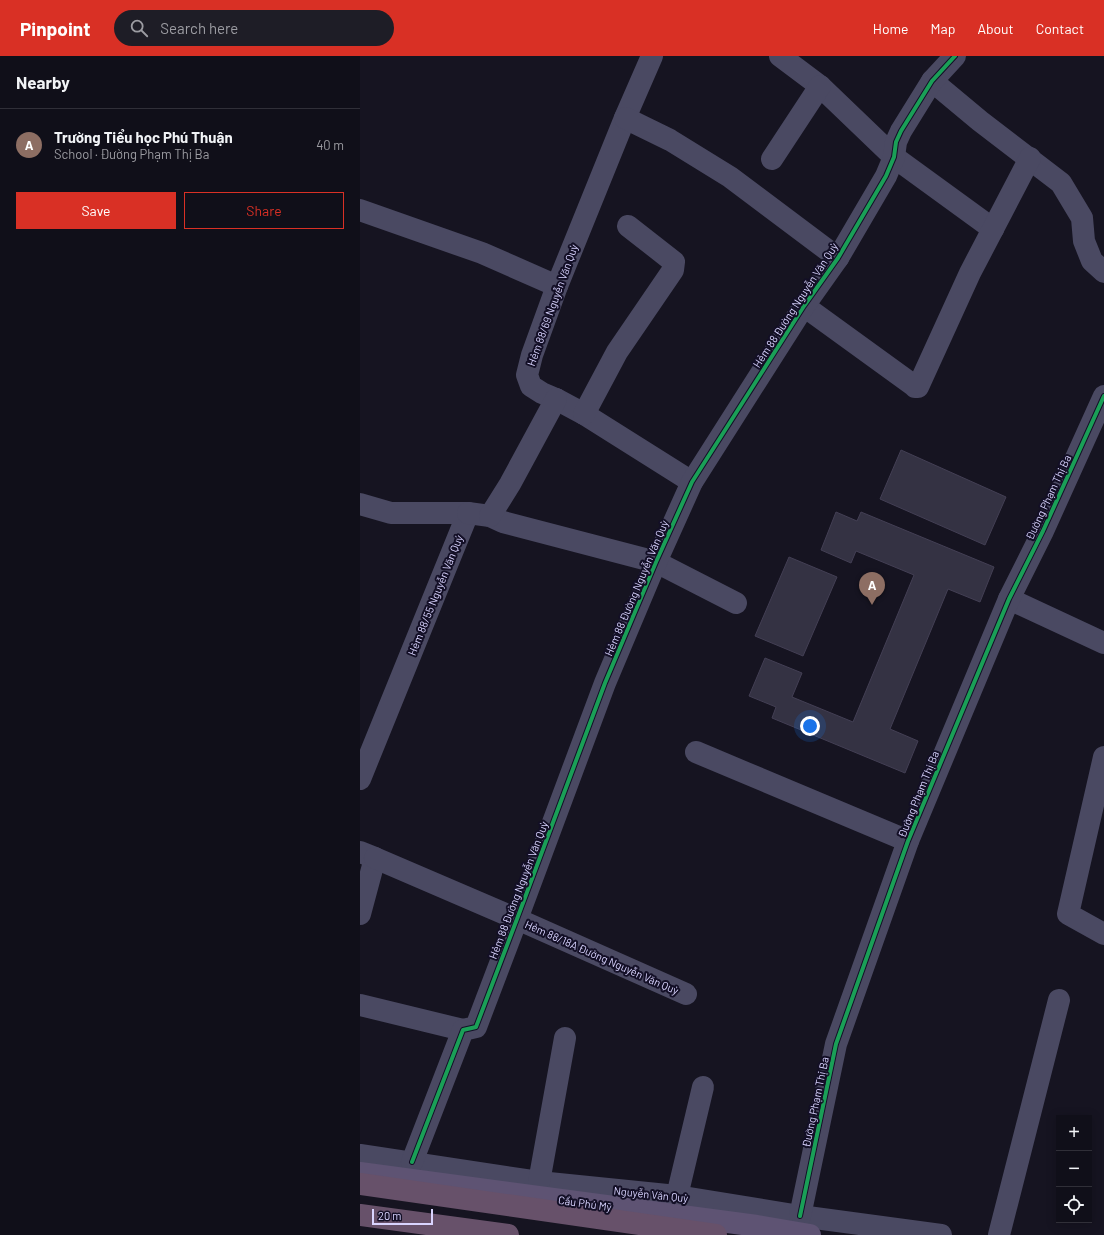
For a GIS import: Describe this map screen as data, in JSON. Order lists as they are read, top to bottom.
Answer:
{
  "streets": {
    "highway": ["Cầu Phú Mỹ"],
    "street": [
      "Hẻm 88/69 Nguyễn Văn Quỳ",
      "Hẻm 88 Đường Nguyễn Văn Quỳ",
      "Đường Phạm Thị Ba",
      "Hẻm 88/55 Nguyễn Văn Quý",
      "Hẻm 88/18A Đường Nguyễn Văn Quỳ",
      "Nguyễn Văn Quỳ"
    ]
  },
  "crossings": [
    ["Hẻm 88/69 Nguyễn Văn Quỳ", "Hẻm 88 Đường Nguyễn Văn Quỳ"],
    ["Hẻm 88 Đường Nguyễn Văn Quỳ", "Hẻm 88/18A Đường Nguyễn Văn Quỳ"],
    ["Đường Phạm Thị Ba", "Nguyễn Văn Quỳ"]
  ],
  "scale_bar": "20 m",
  "page": {
    "header": "Pinpoint",
    "search": "Search here",
    "nav": [
      "Home",
      "Map",
      "About",
      "Contact"
    ],
    "heading": "Nearby",
    "list": [
      {
        "mark": "A",
        "name": "Trường Tiểu học Phú Thuận",
        "note": "School · Đường Phạm Thị Ba",
        "value": "40 m"
      }
    ],
    "buttons": ["Save", "Share"],
    "pins": "A",
    "map_buttons": ["+", "−"],
    "scale": "20 m"
  }
}
